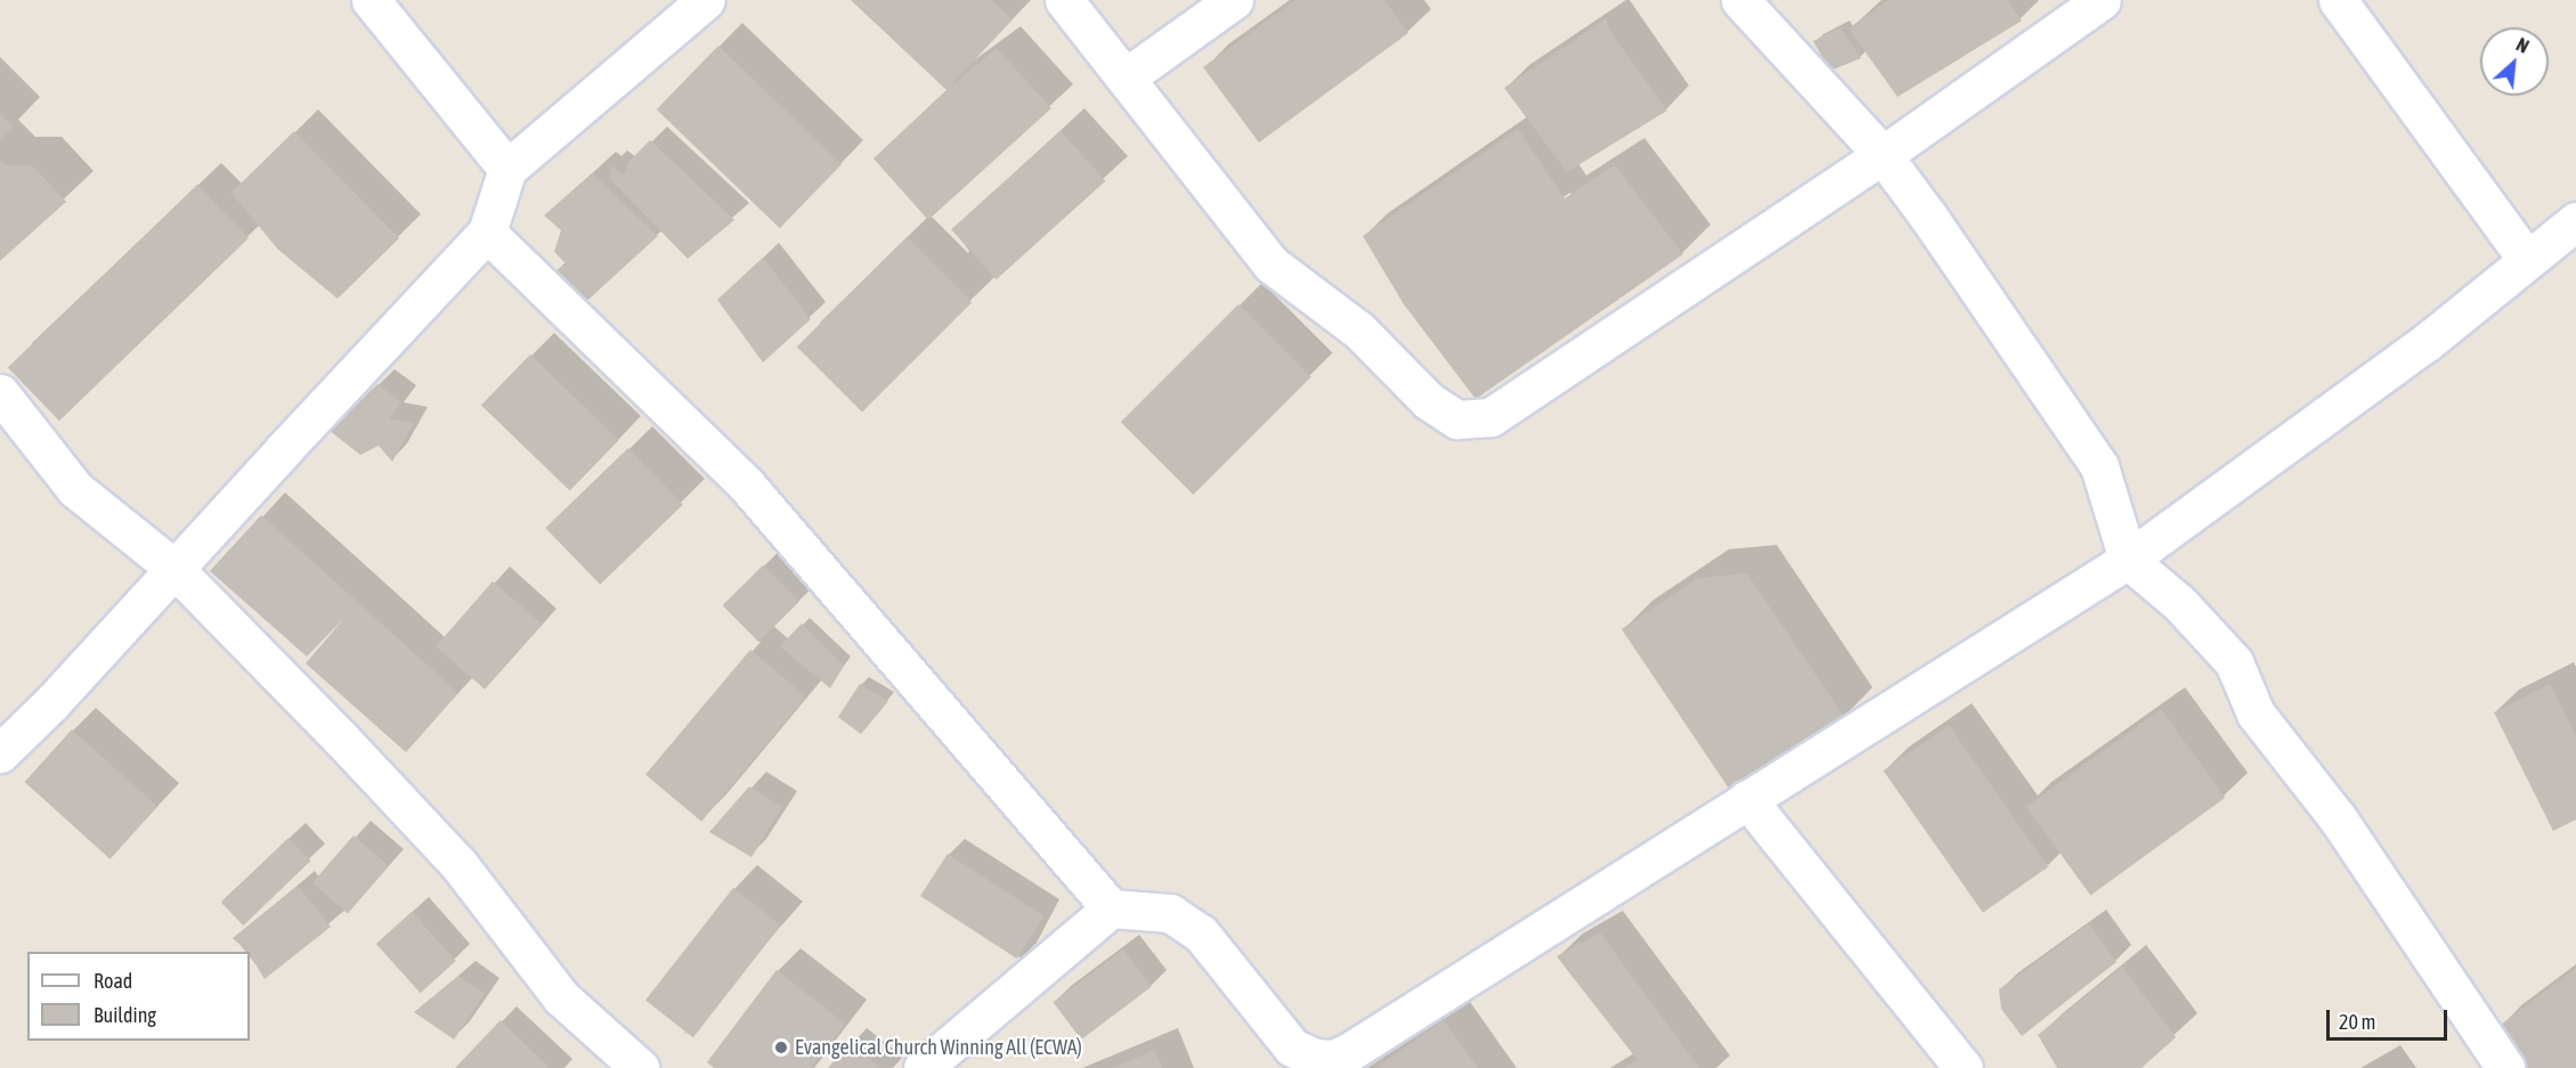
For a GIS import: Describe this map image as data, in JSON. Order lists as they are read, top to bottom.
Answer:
{
  "places": ["Evangelical Church Winning All (ECWA)"],
  "legend": ["Road", "Building"],
  "scale_bar": "20 m",
  "north": "top right"
}
